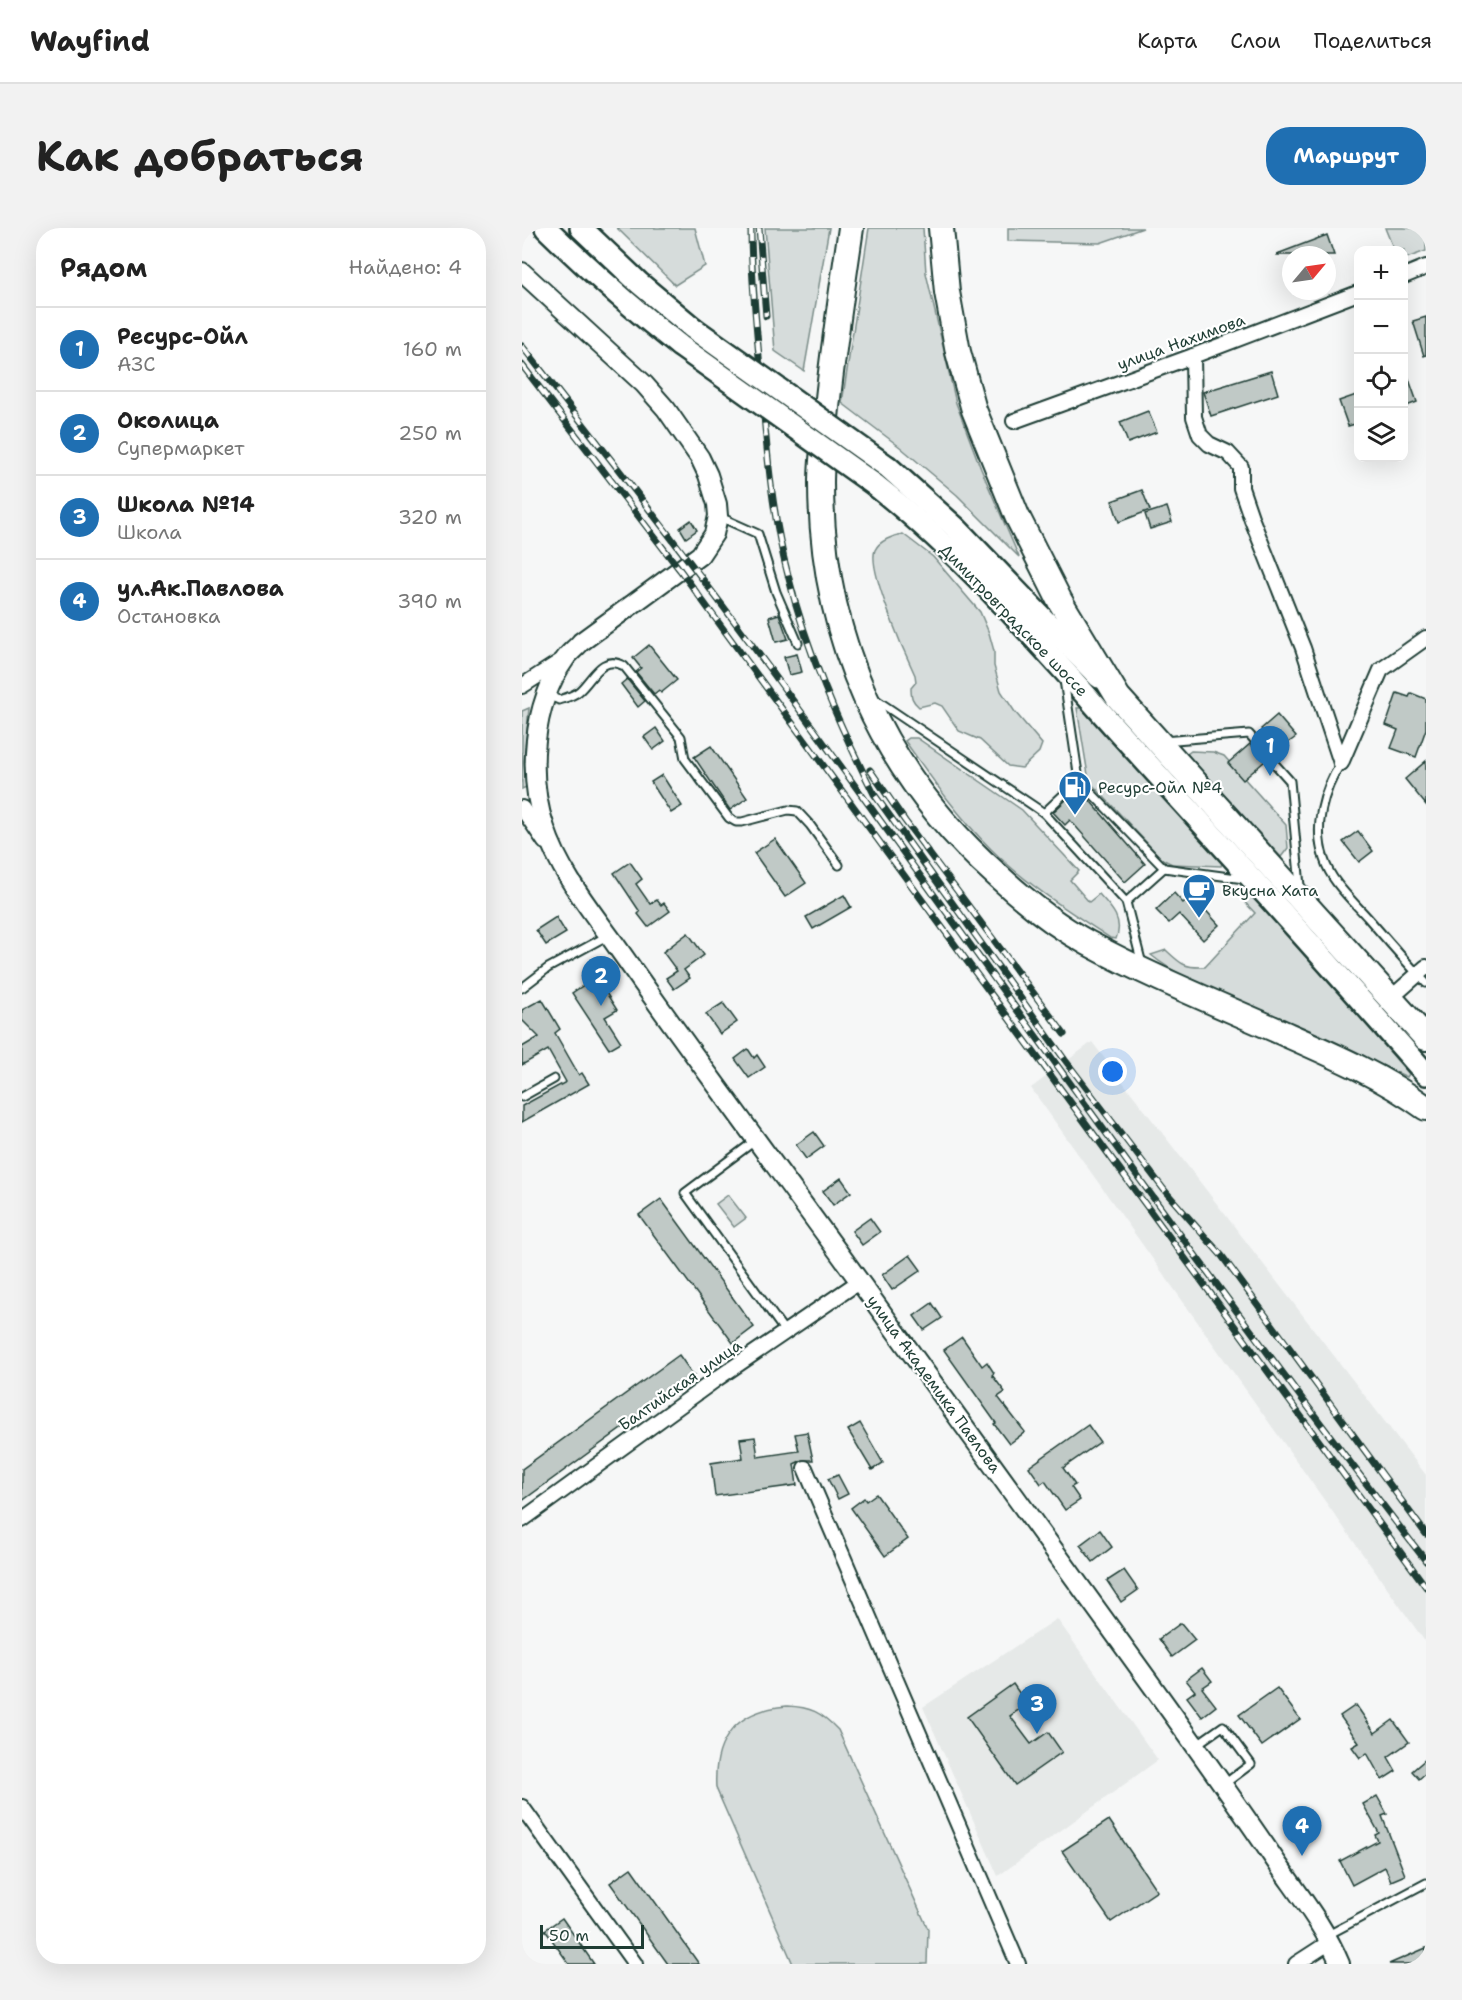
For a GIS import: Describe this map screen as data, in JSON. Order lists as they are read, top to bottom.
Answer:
{
  "streets": {
    "highway": ["Димитровградское шоссе"],
    "street": ["улица Нахимова", "улица Академика Павлова", "Балтийская улица"]
  },
  "crossings": [
    ["улица Академика Павлова", "Балтийская улица"]
  ],
  "places": {
    "fuel station": ["Ресурс-Ойл №4"],
    "cafe": ["Вкусна Хата"]
  },
  "scale_bar": "50 m",
  "north": "top right",
  "page": {
    "header": "Wayfind",
    "nav": ["Карта", "Слои", "Поделиться"],
    "buttons": "Маршрут",
    "title": "Как добраться",
    "heading": ["Рядом", "Найдено: 4"],
    "map_buttons": ["+", "−"],
    "list": [
      {
        "mark": "1",
        "name": "Ресурс-Ойл",
        "note": "АЗС",
        "value": "160 m"
      },
      {
        "mark": "2",
        "name": "Околица",
        "note": "Супермаркет",
        "value": "250 m"
      },
      {
        "mark": "3",
        "name": "Школа №14",
        "note": "Школа",
        "value": "320 m"
      },
      {
        "mark": "4",
        "name": "ул.Ак.Павлова",
        "note": "Остановка",
        "value": "390 m"
      }
    ],
    "pins": [
      "1",
      "2",
      "3",
      "4"
    ],
    "scale": "50 m"
  }
}
